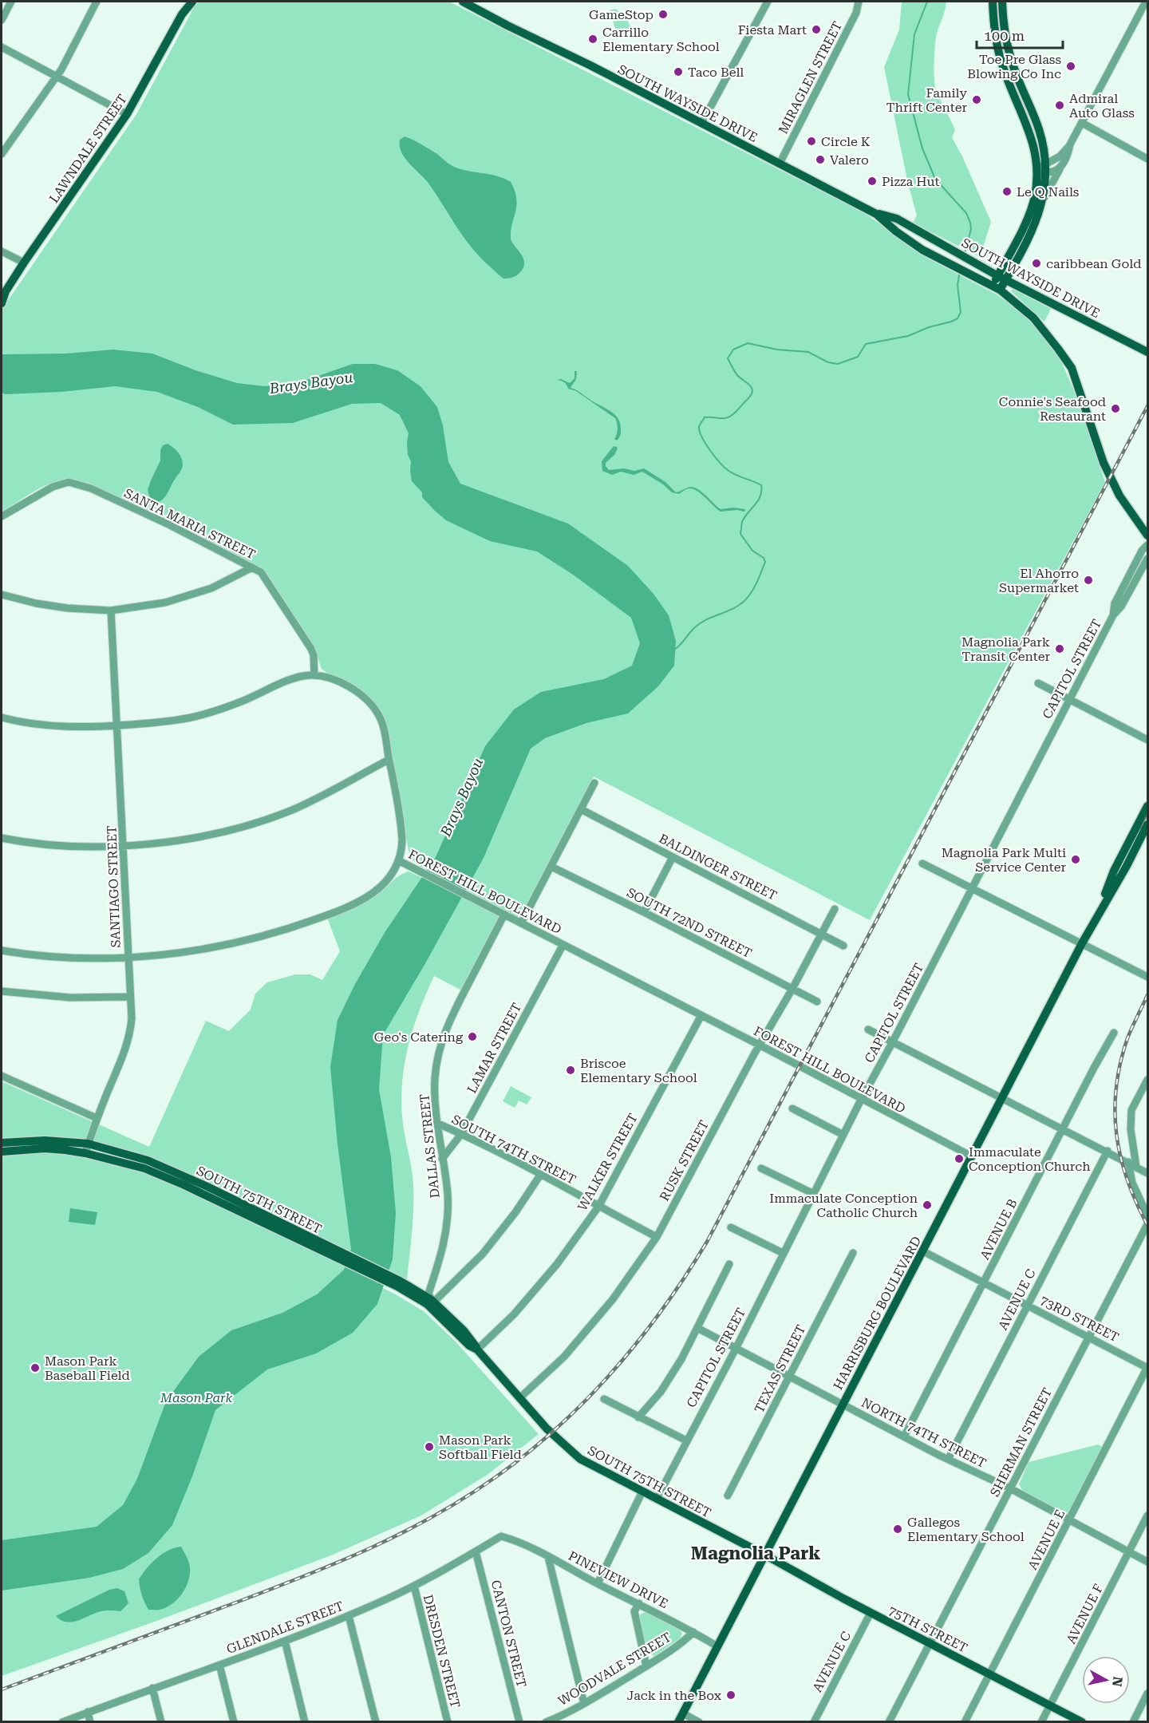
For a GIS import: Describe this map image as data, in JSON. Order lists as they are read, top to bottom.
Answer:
{
  "streets": {
    "main road": [
      "SOUTH WAYSIDE DRIVE",
      "LAWNDALE STREET",
      "SOUTH 75TH STREET",
      "HARRISBURG BOULEVARD",
      "75TH STREET"
    ],
    "street": [
      "MIRAGLEN STREET",
      "SANTA MARIA STREET",
      "CAPITOL STREET",
      "BALDINGER STREET",
      "SANTIAGO STREET",
      "FOREST HILL BOULEVARD",
      "SOUTH 72ND STREET",
      "LAMAR STREET",
      "DALLAS STREET",
      "SOUTH 74TH STREET",
      "RUSK STREET",
      "WALKER STREET",
      "AVENUE B",
      "AVENUE C",
      "73RD STREET",
      "TEXAS STREET",
      "NORTH 74TH STREET",
      "SHERMAN STREET",
      "AVENUE E",
      "PINEVIEW DRIVE",
      "AVENUE F",
      "GLENDALE STREET",
      "CANTON STREET",
      "DRESDEN STREET",
      "WOODVALE STREET"
    ]
  },
  "crossings": [
    ["MIRAGLEN STREET", "SOUTH WAYSIDE DRIVE"],
    ["SANTA MARIA STREET", "FOREST HILL BOULEVARD"],
    ["CAPITOL STREET", "FOREST HILL BOULEVARD"],
    ["CAPITOL STREET", "SOUTH 75TH STREET"],
    ["BALDINGER STREET", "RUSK STREET"],
    ["SANTIAGO STREET", "FOREST HILL BOULEVARD"],
    ["SANTIAGO STREET", "SOUTH 75TH STREET"],
    ["FOREST HILL BOULEVARD", "LAMAR STREET"],
    ["FOREST HILL BOULEVARD", "DALLAS STREET"],
    ["FOREST HILL BOULEVARD", "RUSK STREET"],
    ["FOREST HILL BOULEVARD", "WALKER STREET"],
    ["FOREST HILL BOULEVARD", "HARRISBURG BOULEVARD"],
    ["SOUTH 72ND STREET", "RUSK STREET"],
    ["LAMAR STREET", "DALLAS STREET"],
    ["LAMAR STREET", "SOUTH 74TH STREET"],
    ["DALLAS STREET", "SOUTH 74TH STREET"],
    ["DALLAS STREET", "SOUTH 75TH STREET"],
    ["SOUTH 74TH STREET", "RUSK STREET"],
    ["SOUTH 74TH STREET", "WALKER STREET"],
    ["RUSK STREET", "SOUTH 75TH STREET"],
    ["WALKER STREET", "SOUTH 75TH STREET"],
    ["SOUTH 75TH STREET", "HARRISBURG BOULEVARD"],
    ["SOUTH 75TH STREET", "75TH STREET"],
    ["AVENUE B", "73RD STREET"],
    ["AVENUE B", "NORTH 74TH STREET"],
    ["AVENUE C", "73RD STREET"],
    ["AVENUE C", "NORTH 74TH STREET"],
    ["AVENUE C", "75TH STREET"],
    ["HARRISBURG BOULEVARD", "73RD STREET"],
    ["HARRISBURG BOULEVARD", "NORTH 74TH STREET"],
    ["HARRISBURG BOULEVARD", "PINEVIEW DRIVE"],
    ["HARRISBURG BOULEVARD", "75TH STREET"],
    ["73RD STREET", "SHERMAN STREET"],
    ["73RD STREET", "AVENUE E"],
    ["NORTH 74TH STREET", "SHERMAN STREET"],
    ["NORTH 74TH STREET", "AVENUE E"],
    ["NORTH 74TH STREET", "AVENUE F"],
    ["SHERMAN STREET", "75TH STREET"],
    ["AVENUE E", "75TH STREET"],
    ["PINEVIEW DRIVE", "GLENDALE STREET"],
    ["PINEVIEW DRIVE", "WOODVALE STREET"],
    ["AVENUE F", "75TH STREET"],
    ["GLENDALE STREET", "CANTON STREET"],
    ["GLENDALE STREET", "DRESDEN STREET"]
  ],
  "districts": ["Magnolia Park"],
  "water": ["Brays Bayou"],
  "parks": ["Mason Park"],
  "places": [
    "GameStop",
    "Fiesta Mart",
    "Carrillo Elementary School",
    "Toe Pre Glass Blowing Co Inc",
    "Taco Bell",
    "Family Thrift Center",
    "Admiral Auto Glass",
    "Circle K",
    "Valero",
    "Pizza Hut",
    "Le Q Nails",
    "caribbean Gold",
    "Connie's Seafood Restaurant",
    "El Ahorro Supermarket",
    "Magnolia Park Transit Center",
    "Magnolia Park Multi Service Center",
    "Geo's Catering",
    "Briscoe Elementary School",
    "Immaculate Conception Church",
    "Immaculate Conception Catholic Church",
    "Mason Park Baseball Field",
    "Mason Park Softball Field",
    "Gallegos Elementary School",
    "Jack in the Box"
  ],
  "scale_bar": "100 m",
  "north": "right"
}
